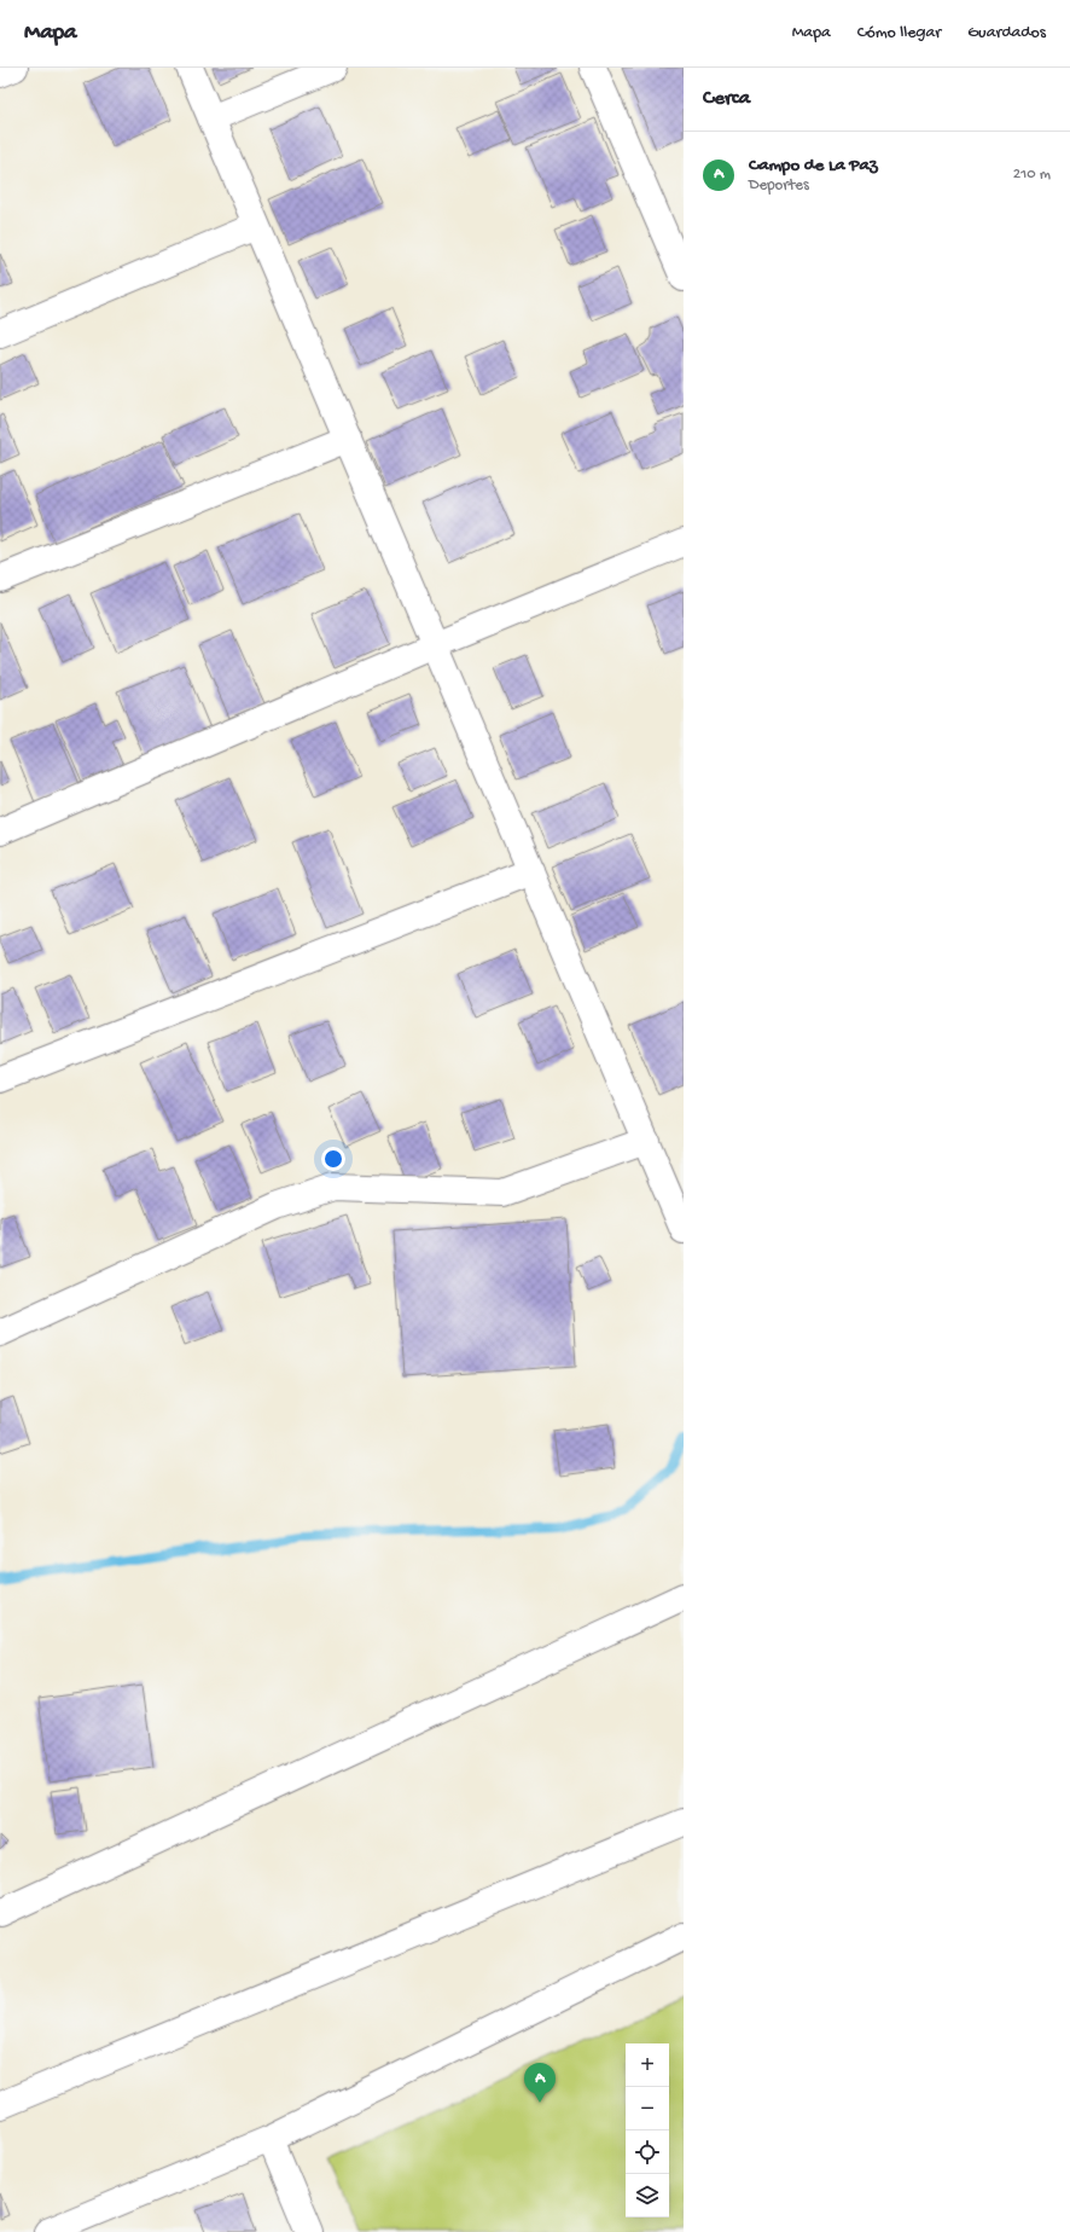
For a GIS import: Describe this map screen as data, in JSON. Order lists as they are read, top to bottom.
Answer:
{
  "page": {
    "header": "Mapa",
    "nav": ["Mapa", "Cómo llegar", "Guardados"],
    "heading": "Cerca",
    "list": [
      {
        "mark": "A",
        "name": "Campo de La Paz",
        "note": "Deportes",
        "value": "210 m"
      }
    ],
    "map_buttons": ["+", "−"],
    "pins": "A"
  }
}
